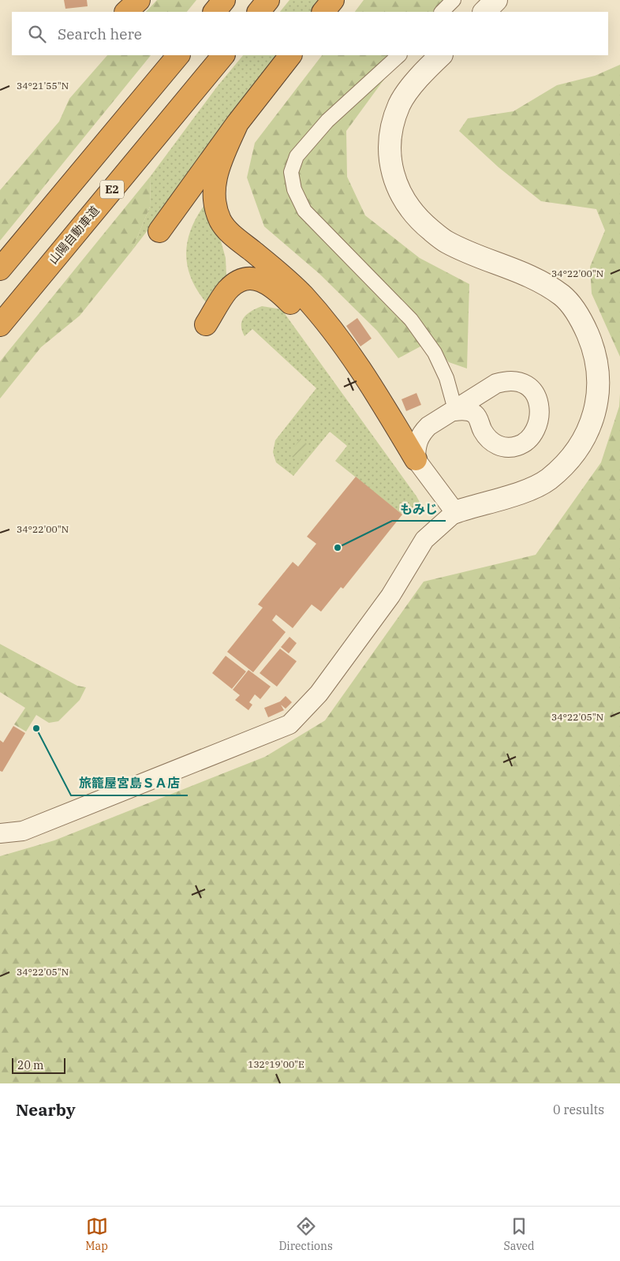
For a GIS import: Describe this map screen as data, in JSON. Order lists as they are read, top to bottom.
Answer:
{
  "streets": {
    "highway": ["E2", "山陽自動車道"]
  },
  "places": ["もみじ", "旅籠屋宮島ＳＡ店"],
  "scale_bar": "20 m",
  "page": {
    "search": "Search here",
    "scale": "20 m",
    "heading": ["Nearby", "0 results"],
    "nav": ["Map", "Directions", "Saved"]
  },
  "coordinates": [
    "34°21'55\"N",
    "34°22'00\"N",
    "34°22'05\"N",
    "132°19'00\"E"
  ]
}
